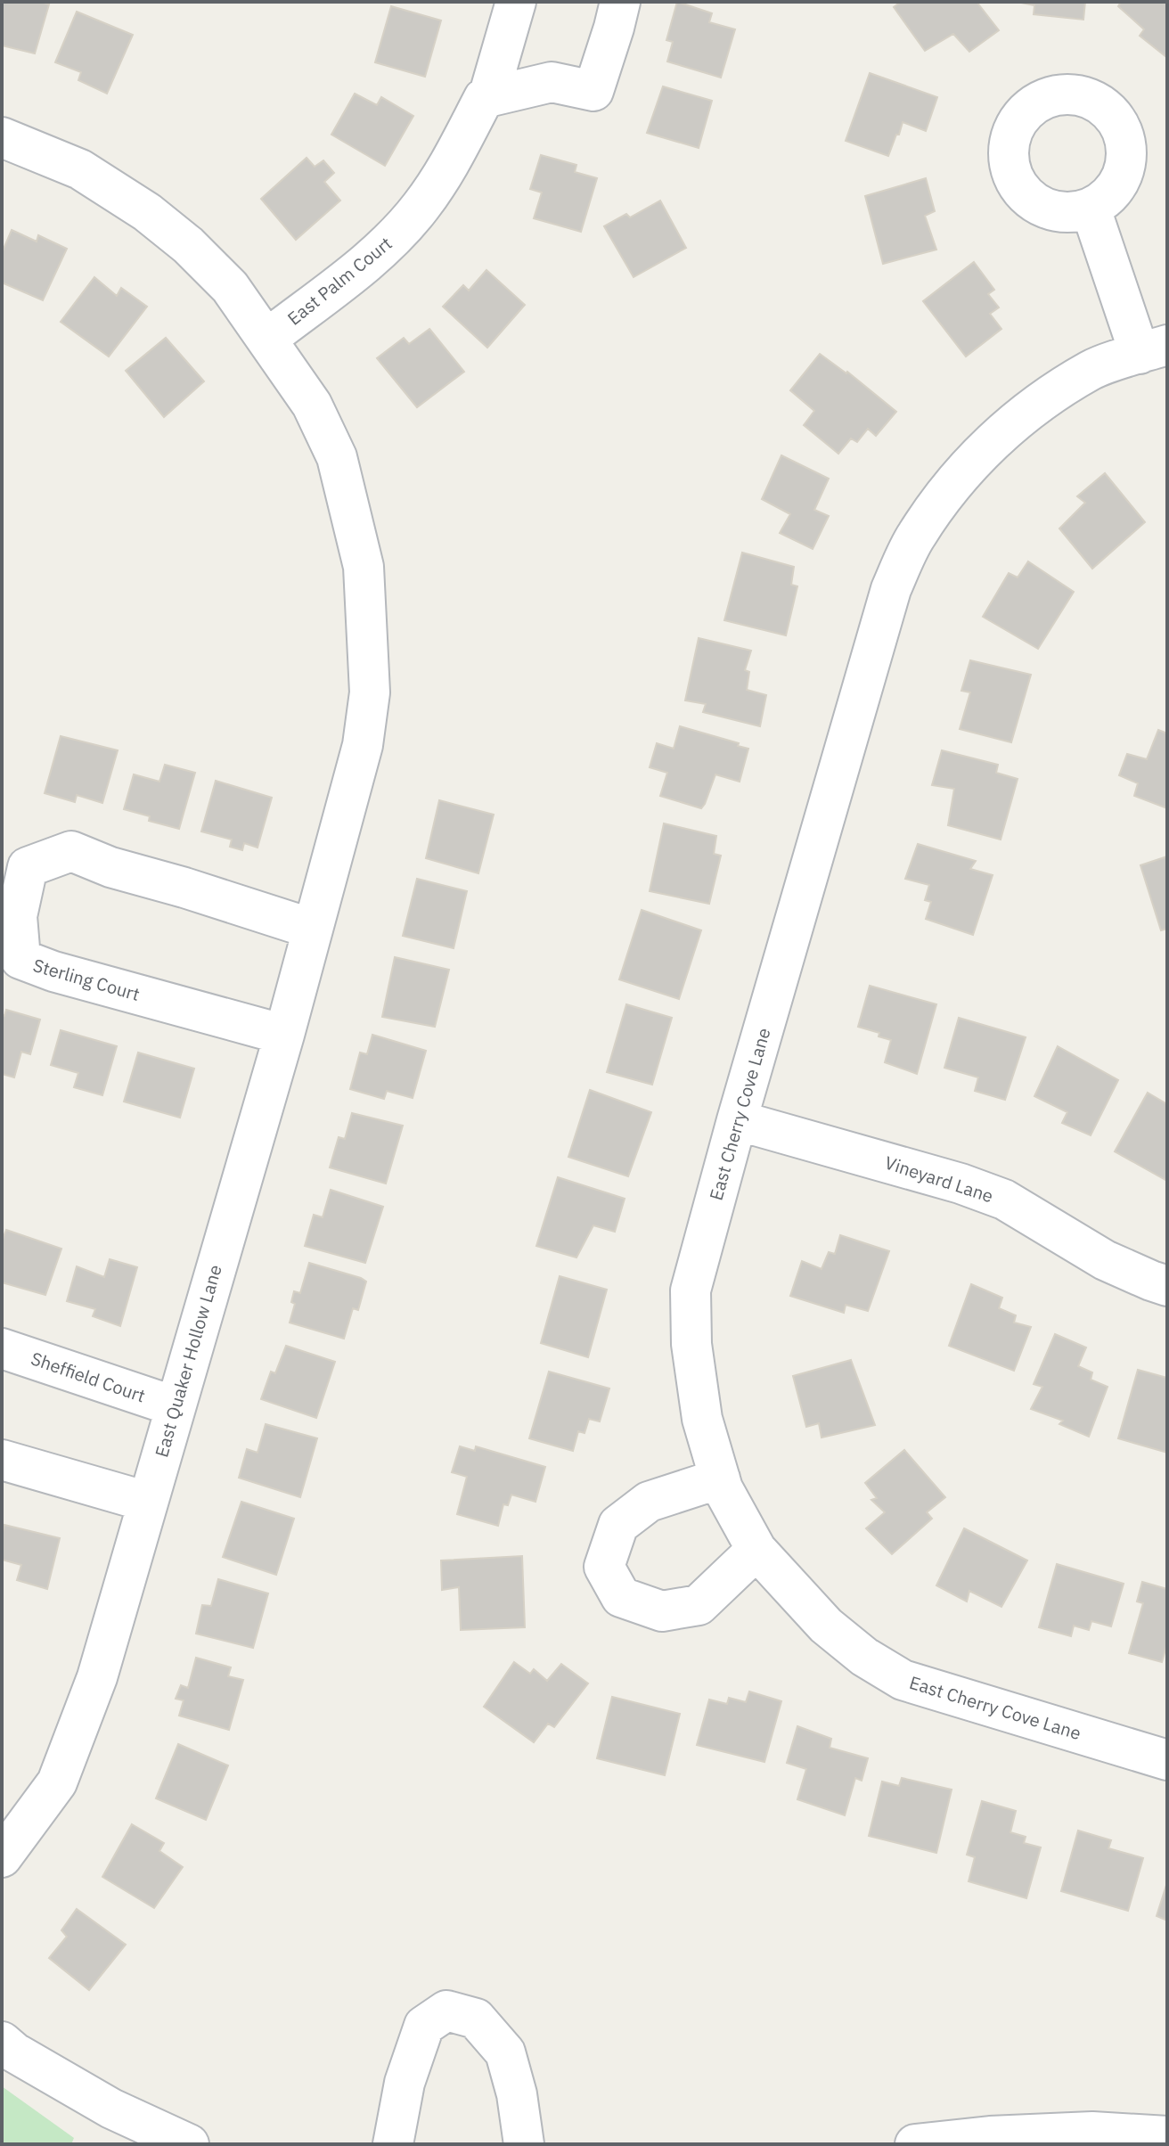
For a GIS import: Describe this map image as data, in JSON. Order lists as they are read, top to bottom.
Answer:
{
  "streets": {
    "street": [
      "East Palm Court",
      "Sterling Court",
      "East Cherry Cove Lane",
      "Vineyard Lane",
      "East Quaker Hollow Lane",
      "Sheffield Court"
    ]
  },
  "crossings": [
    ["East Palm Court", "East Quaker Hollow Lane"],
    ["Sterling Court", "East Quaker Hollow Lane"],
    ["East Cherry Cove Lane", "Vineyard Lane"],
    ["East Quaker Hollow Lane", "Sheffield Court"]
  ]
}
